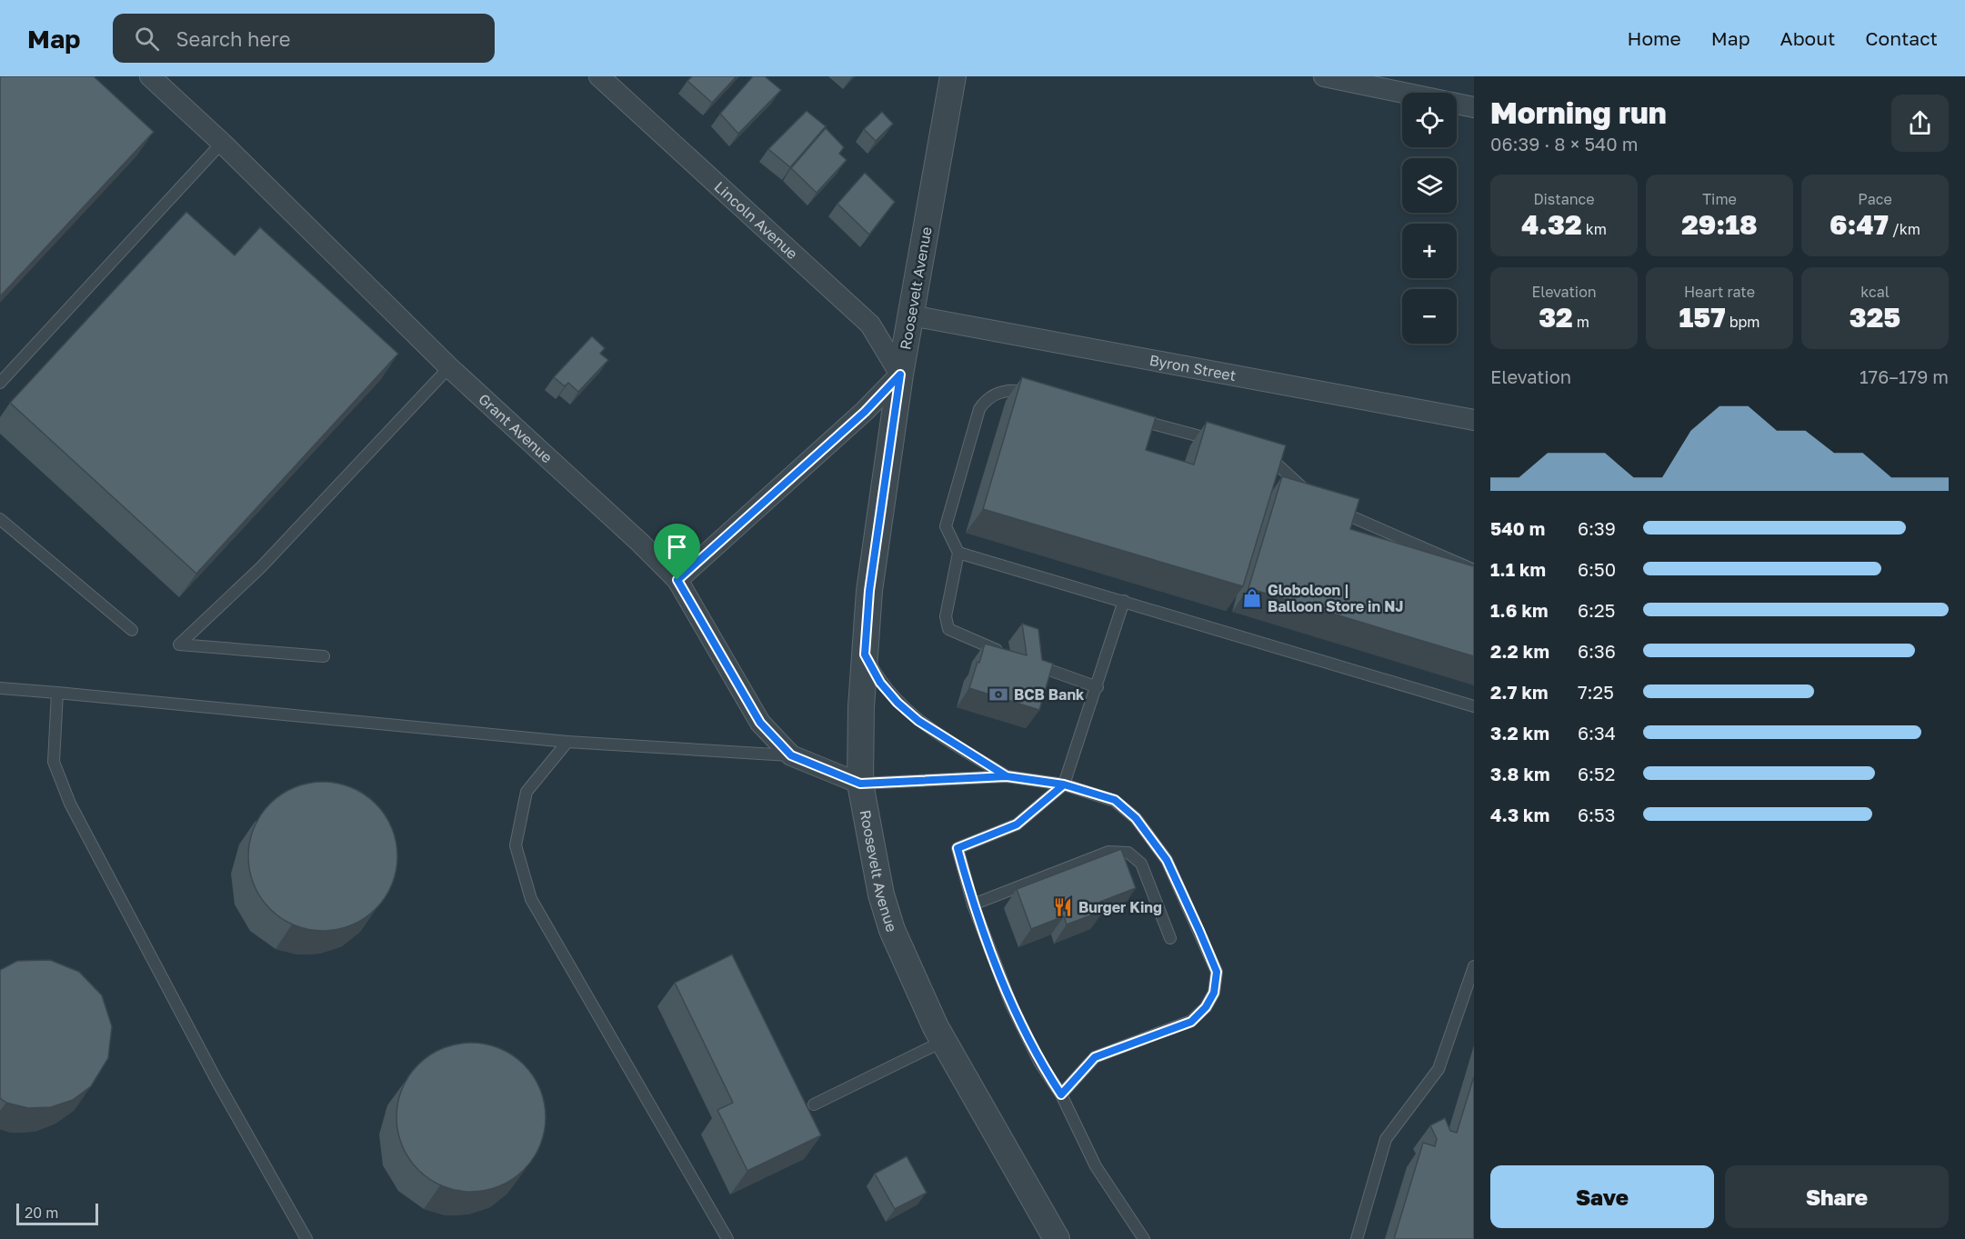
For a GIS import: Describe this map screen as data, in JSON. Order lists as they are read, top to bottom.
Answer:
{
  "streets": {
    "street": [
      "Lincoln Avenue",
      "Roosevelt Avenue",
      "Byron Street",
      "Grant Avenue"
    ]
  },
  "crossings": [
    ["Lincoln Avenue", "Roosevelt Avenue"],
    ["Roosevelt Avenue", "Byron Street"],
    ["Roosevelt Avenue", "Grant Avenue"]
  ],
  "places": {
    "shop": ["Globoloon | Balloon Store in NJ"],
    "bank": ["BCB Bank"],
    "restaurant": ["Burger King"]
  },
  "scale_bar": "20 m",
  "page": {
    "header": "Map",
    "search": "Search here",
    "nav": [
      "Home",
      "Map",
      "About",
      "Contact"
    ],
    "heading": ["Morning run", "06:39 · 8 × 540 m"],
    "map_buttons": ["+", "−"],
    "stats": [
      ["Distance", "4.32 km"],
      ["Time", "29:18"],
      ["Pace", "6:47 /km"],
      ["Elevation", "32 m"],
      ["Heart rate", "157 bpm"],
      ["kcal", "325"]
    ],
    "chart": ["Elevation", "176–179 m"],
    "list": [
      {
        "name": "540 m",
        "note": "6:39"
      },
      {
        "name": "1.1 km",
        "note": "6:50"
      },
      {
        "name": "1.6 km",
        "note": "6:25"
      },
      {
        "name": "2.2 km",
        "note": "6:36"
      },
      {
        "name": "2.7 km",
        "note": "7:25"
      },
      {
        "name": "3.2 km",
        "note": "6:34"
      },
      {
        "name": "3.8 km",
        "note": "6:52"
      },
      {
        "name": "4.3 km",
        "note": "6:53"
      }
    ],
    "buttons": ["Save", "Share"],
    "scale": "20 m"
  }
}
